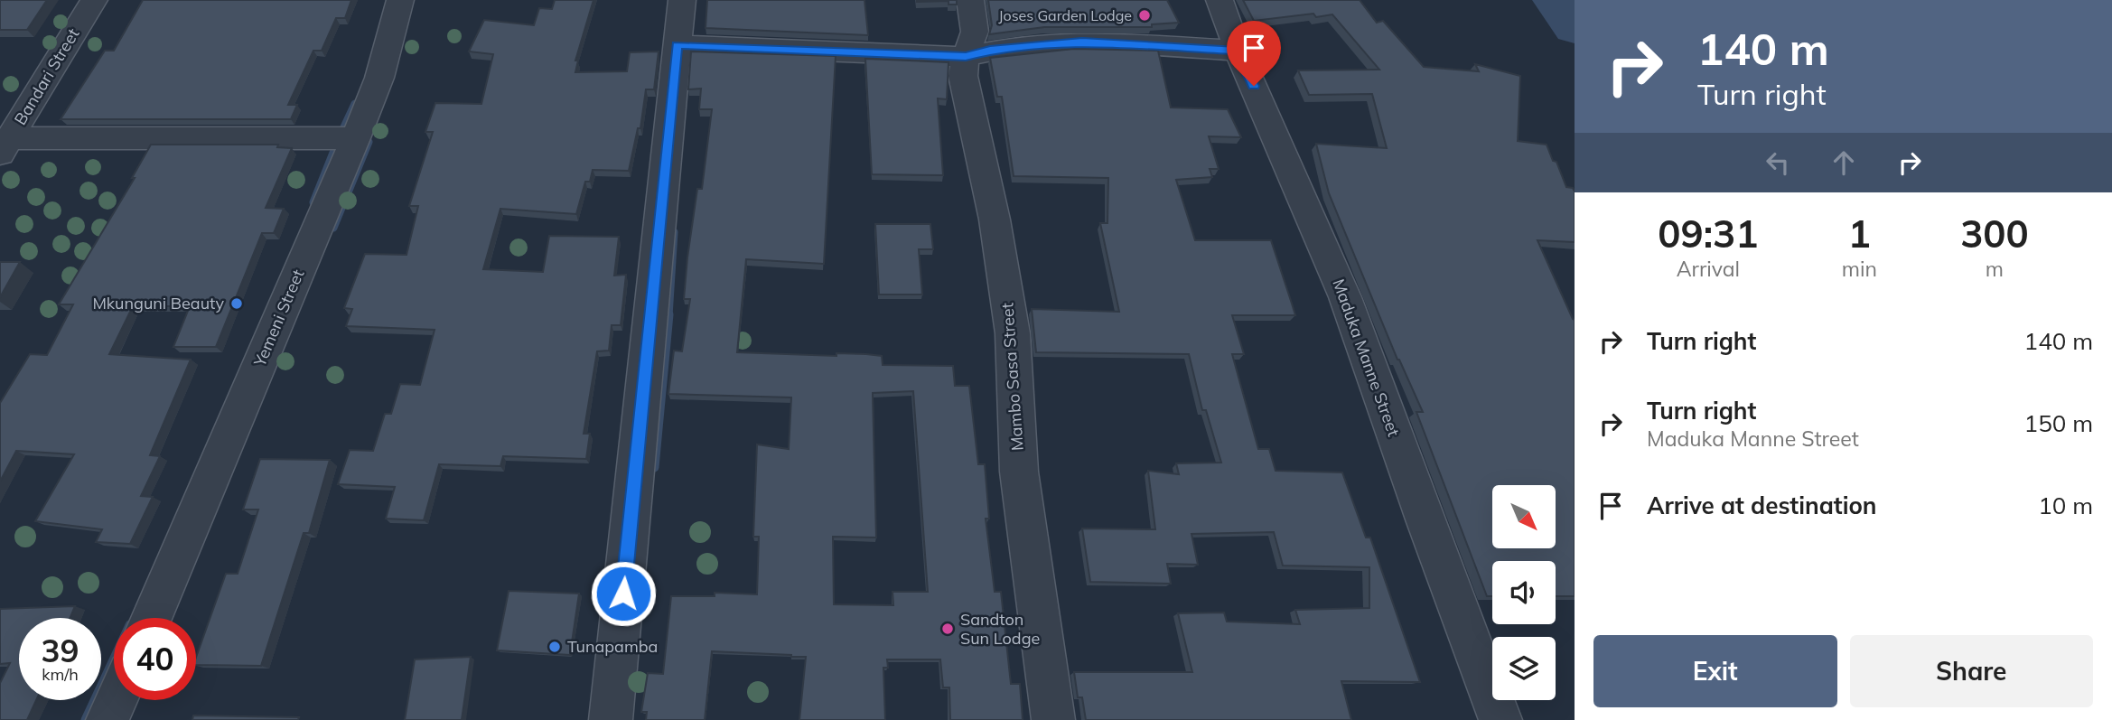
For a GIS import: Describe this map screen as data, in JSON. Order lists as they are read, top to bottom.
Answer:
{
  "streets": {
    "street": [
      "Bandari Street",
      "Yemeni Street",
      "Maduka Manne Street",
      "Mambo Sasa Street"
    ]
  },
  "places": [
    "Joses Garden Lodge",
    "Mkunguni Beauty",
    "Sandton Sun Lodge",
    "Tunapamba"
  ],
  "north": "bottom right",
  "page": {
    "turn": ["140 m", "Turn right"],
    "eta": [
      "09:31",
      "Arrival",
      "1",
      "min",
      "300",
      "m"
    ],
    "list": [
      {
        "name": "Turn right",
        "value": "140 m"
      },
      {
        "name": "Turn right",
        "note": "Maduka Manne Street",
        "value": "150 m"
      },
      {
        "name": "Arrive at destination",
        "value": "10 m"
      }
    ],
    "speed": "39 km/h",
    "limit": "40",
    "buttons": ["Exit", "Share"]
  }
}
